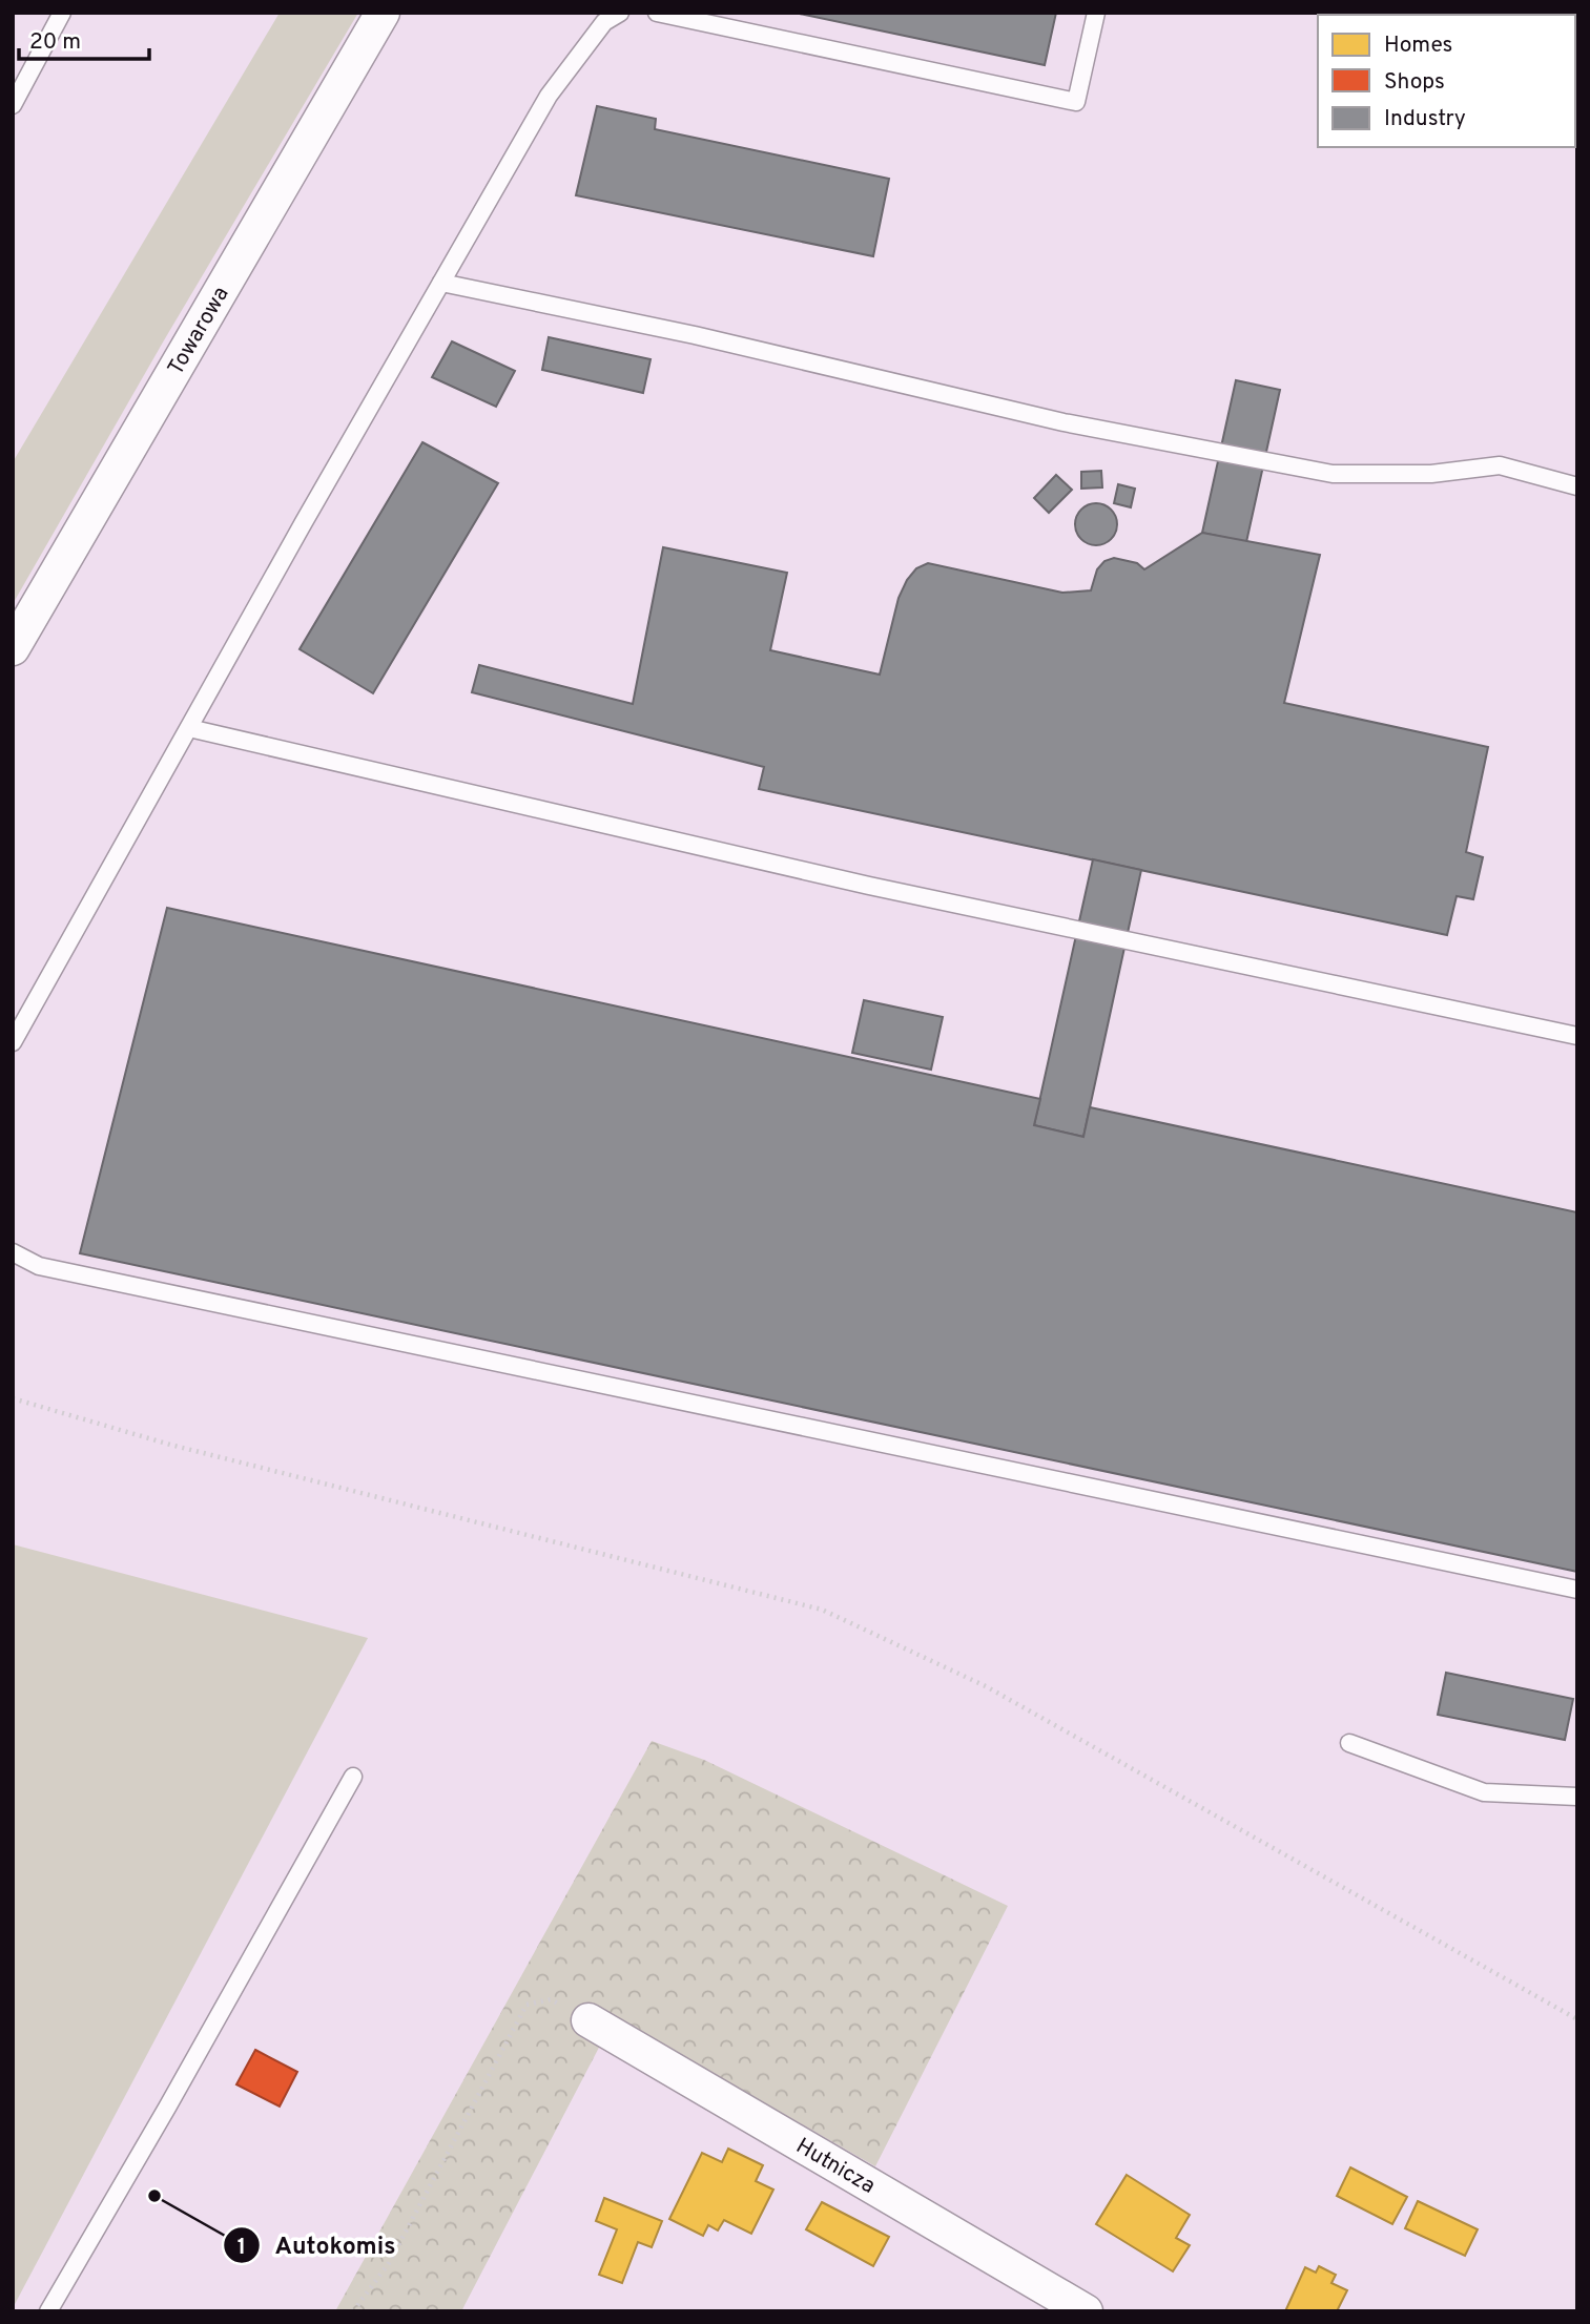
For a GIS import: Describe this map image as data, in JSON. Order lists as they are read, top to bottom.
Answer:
{
  "streets": {
    "street": ["Towarowa", "Hutnicza"]
  },
  "places": ["Autokomis"],
  "legend": ["Homes", "Shops", "Industry"],
  "scale_bar": "20 m"
}
